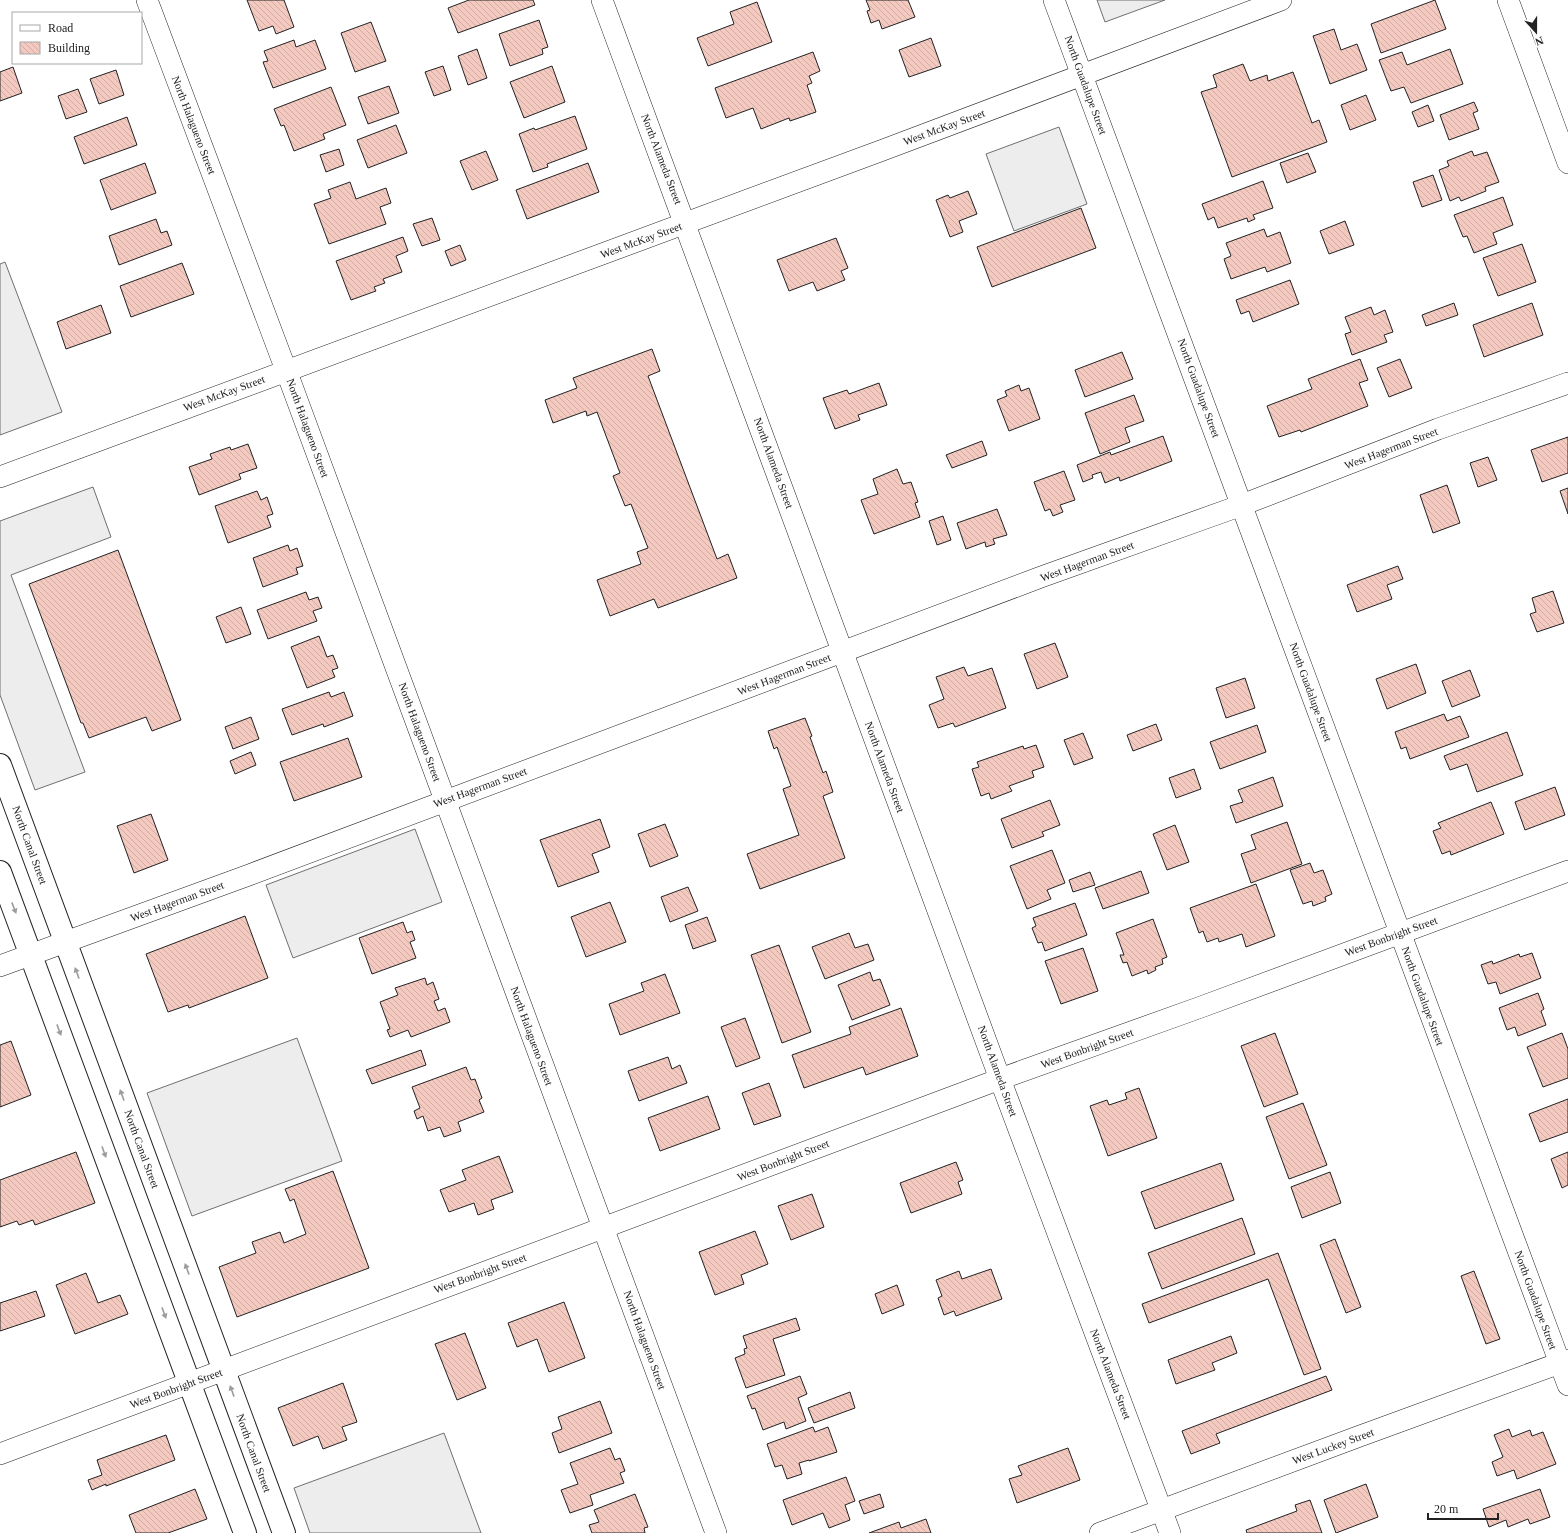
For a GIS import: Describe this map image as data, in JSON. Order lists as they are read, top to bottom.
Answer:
{
  "streets": {
    "highway": ["North Canal Street"],
    "street": [
      "North Guadalupe Street",
      "North Halagueno Street",
      "West McKay Street",
      "North Alameda Street",
      "West Hagerman Street",
      "West Bonbright Street",
      "West Luckey Street"
    ]
  },
  "crossings": [
    ["North Guadalupe Street", "West McKay Street"],
    ["North Guadalupe Street", "West Hagerman Street"],
    ["North Guadalupe Street", "West Bonbright Street"],
    ["North Guadalupe Street", "West Luckey Street"],
    ["North Halagueno Street", "West McKay Street"],
    ["North Halagueno Street", "West Hagerman Street"],
    ["North Halagueno Street", "West Bonbright Street"],
    ["West McKay Street", "North Alameda Street"],
    ["North Alameda Street", "West Hagerman Street"],
    ["North Alameda Street", "West Bonbright Street"],
    ["North Alameda Street", "West Luckey Street"],
    ["West Hagerman Street", "North Canal Street"],
    ["North Canal Street", "West Bonbright Street"]
  ],
  "legend": ["Road", "Building"],
  "scale_bar": "20 m",
  "north": "bottom"
}
